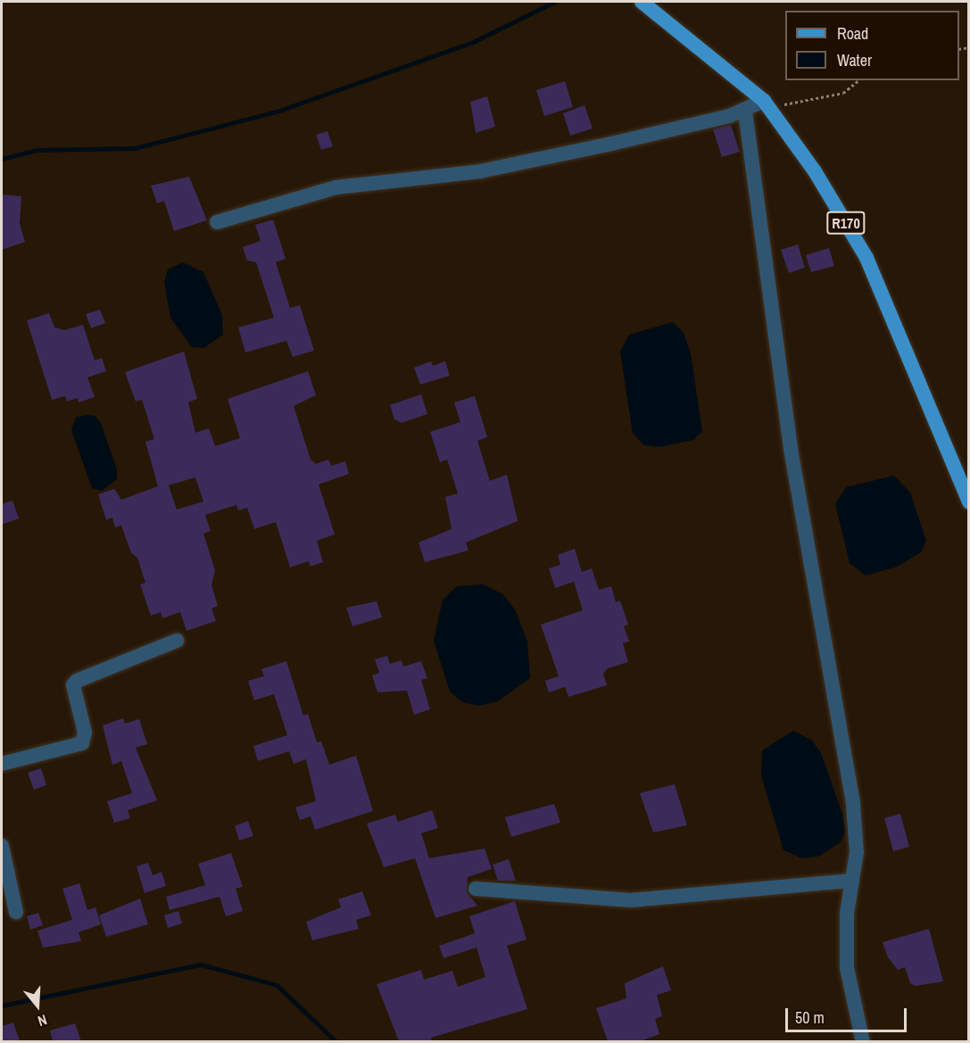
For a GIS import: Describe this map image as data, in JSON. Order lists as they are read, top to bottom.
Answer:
{
  "streets": {
    "main road": ["R170"]
  },
  "legend": ["Road", "Water"],
  "scale_bar": "50 m",
  "north": "bottom"
}
